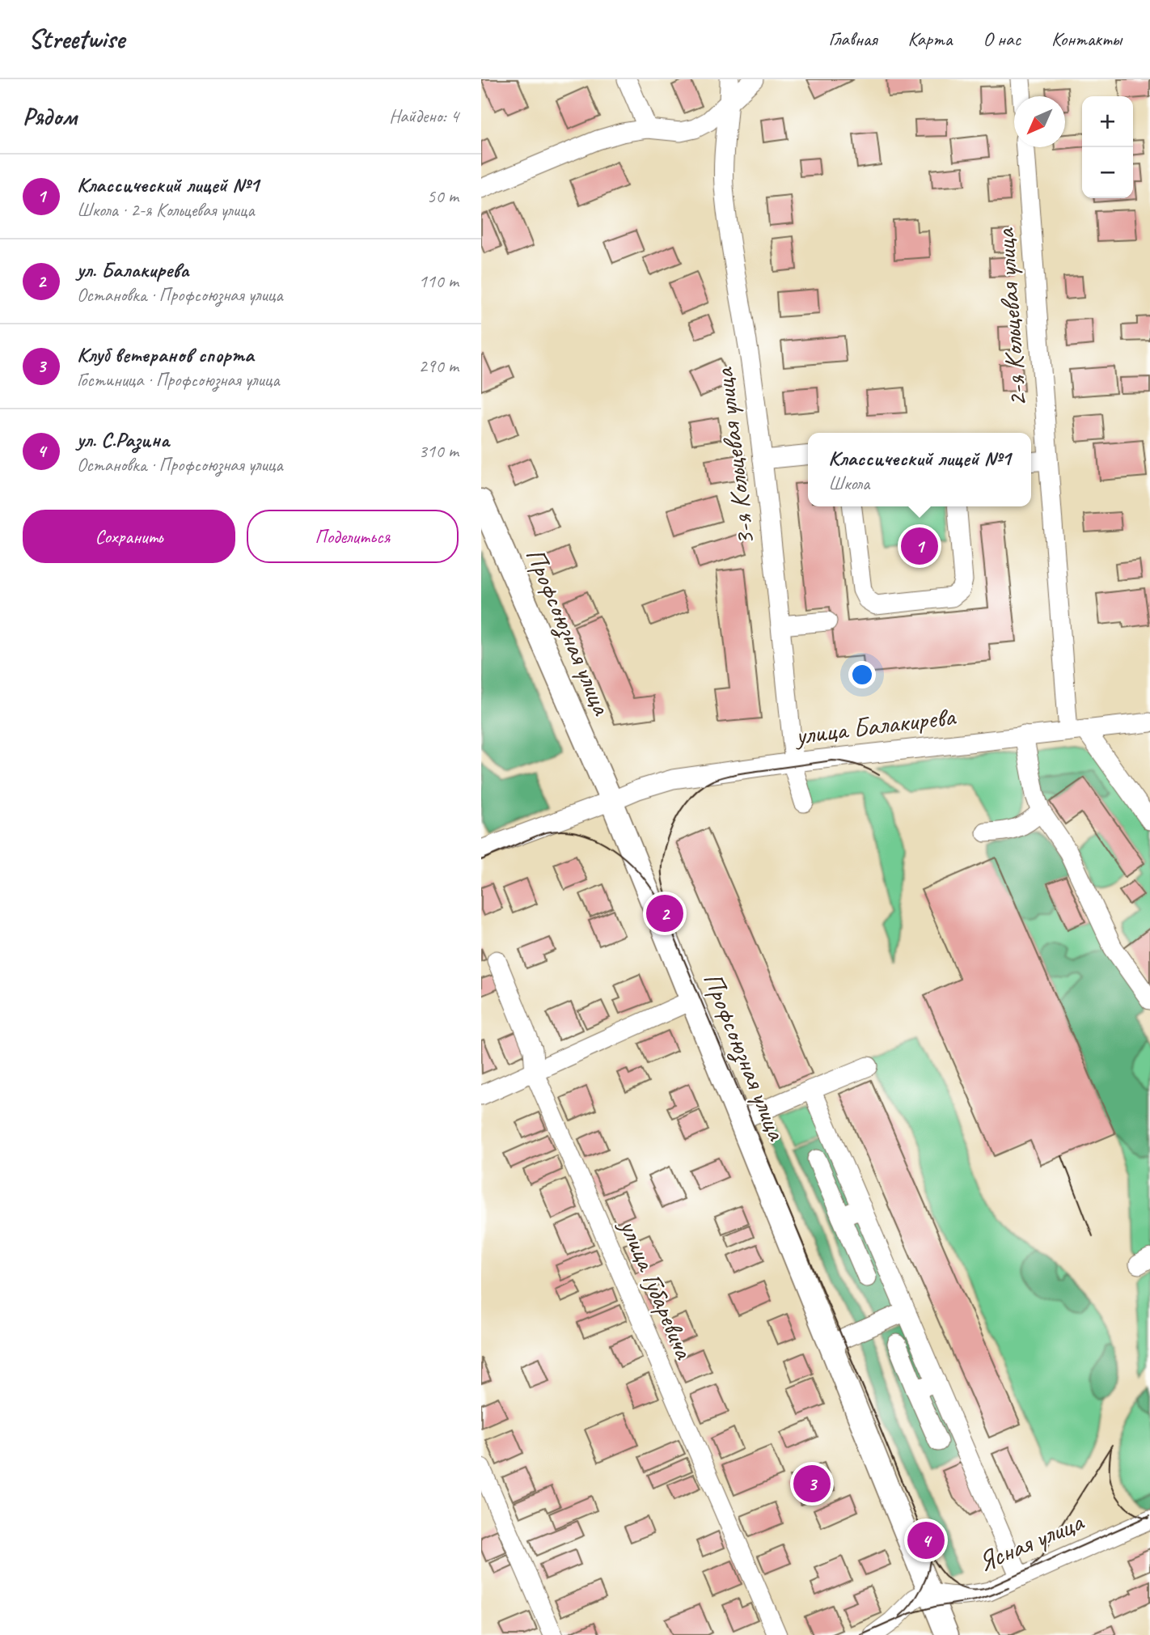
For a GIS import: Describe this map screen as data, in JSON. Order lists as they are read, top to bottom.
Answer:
{
  "streets": {
    "main road": ["Профсоюзная улица"],
    "street": [
      "2-я Кольцевая улица",
      "3-я Кольцевая улица",
      "улица Балакирева",
      "улица Губаревича",
      "Ясная улица"
    ]
  },
  "crossings": [
    ["2-я Кольцевая улица", "улица Балакирева"],
    ["3-я Кольцевая улица", "улица Балакирева"],
    ["Профсоюзная улица", "улица Балакирева"],
    ["Профсоюзная улица", "Ясная улица"]
  ],
  "north": "bottom left",
  "page": {
    "header": "Streetwise",
    "nav": [
      "Главная",
      "Карта",
      "О нас",
      "Контакты"
    ],
    "heading": ["Рядом", "Найдено: 4"],
    "map_buttons": ["+", "−"],
    "list": [
      {
        "mark": "1",
        "name": "Классический лицей №1",
        "note": "Школа · 2-я Кольцевая улица",
        "value": "50 m"
      },
      {
        "mark": "2",
        "name": "ул. Балакирева",
        "note": "Остановка · Профсоюзная улица",
        "value": "110 m"
      },
      {
        "mark": "3",
        "name": "Клуб ветеранов спорта",
        "note": "Гостиница · Профсоюзная улица",
        "value": "290 m"
      },
      {
        "mark": "4",
        "name": "ул. С.Разина",
        "note": "Остановка · Профсоюзная улица",
        "value": "310 m"
      }
    ],
    "popup": ["Классический лицей №1", "Школа"],
    "buttons": ["Сохранить", "Поделиться"],
    "pins": [
      "1",
      "2",
      "3",
      "4"
    ]
  }
}
